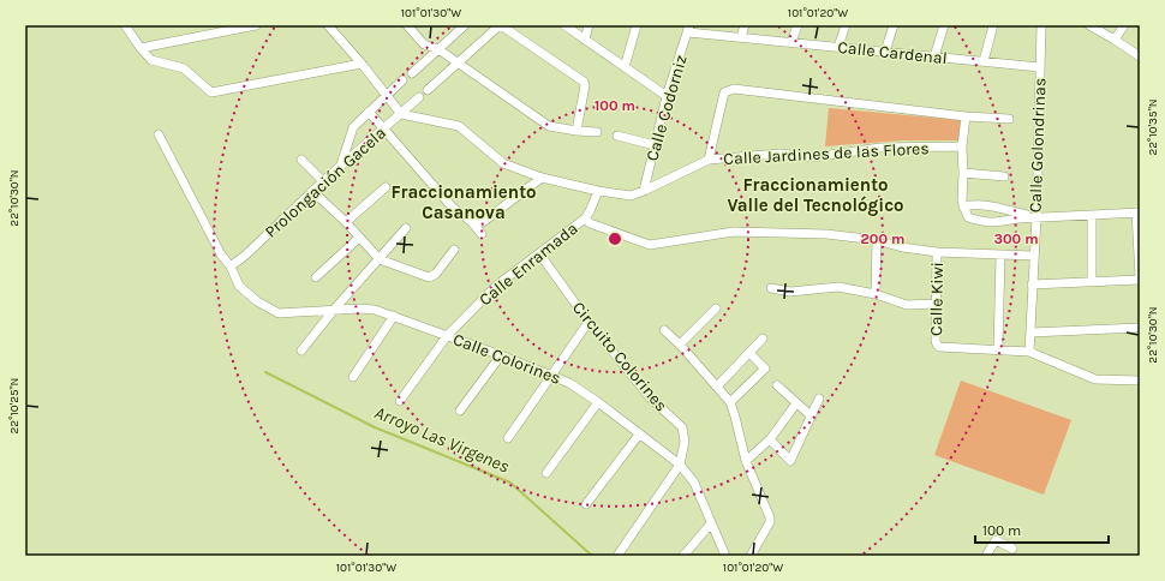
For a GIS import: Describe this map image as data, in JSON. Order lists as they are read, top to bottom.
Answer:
{
  "streets": {
    "street": [
      "Calle Cardenal",
      "Calle Codorniz",
      "Calle Golondrinas",
      "Calle Jardines de las Flores",
      "Prolongación Gacela",
      "Calle Enramada",
      "Calle Kiwi",
      "Circuito Colorines",
      "Calle Colorines"
    ]
  },
  "crossings": [
    ["Calle Cardenal", "Calle Codorniz"],
    ["Calle Cardenal", "Calle Golondrinas"],
    ["Calle Codorniz", "Calle Jardines de las Flores"],
    ["Calle Jardines de las Flores", "Prolongación Gacela"],
    ["Calle Jardines de las Flores", "Calle Enramada"],
    ["Prolongación Gacela", "Calle Colorines"],
    ["Calle Enramada", "Circuito Colorines"],
    ["Calle Enramada", "Calle Colorines"],
    ["Circuito Colorines", "Calle Colorines"]
  ],
  "districts": ["Fraccionamiento Valle del Tecnológico", "Fraccionamiento Casanova"],
  "water": ["Arroyo Las Virgenes"],
  "scale_bar": "100 m",
  "coordinates": [
    "101°01'30\"W",
    "101°01'20\"W",
    "22°10'35\"N",
    "22°10'30\"N",
    "22°10'25\"N"
  ],
  "rings": ["100 m", "200 m", "300 m"]
}
